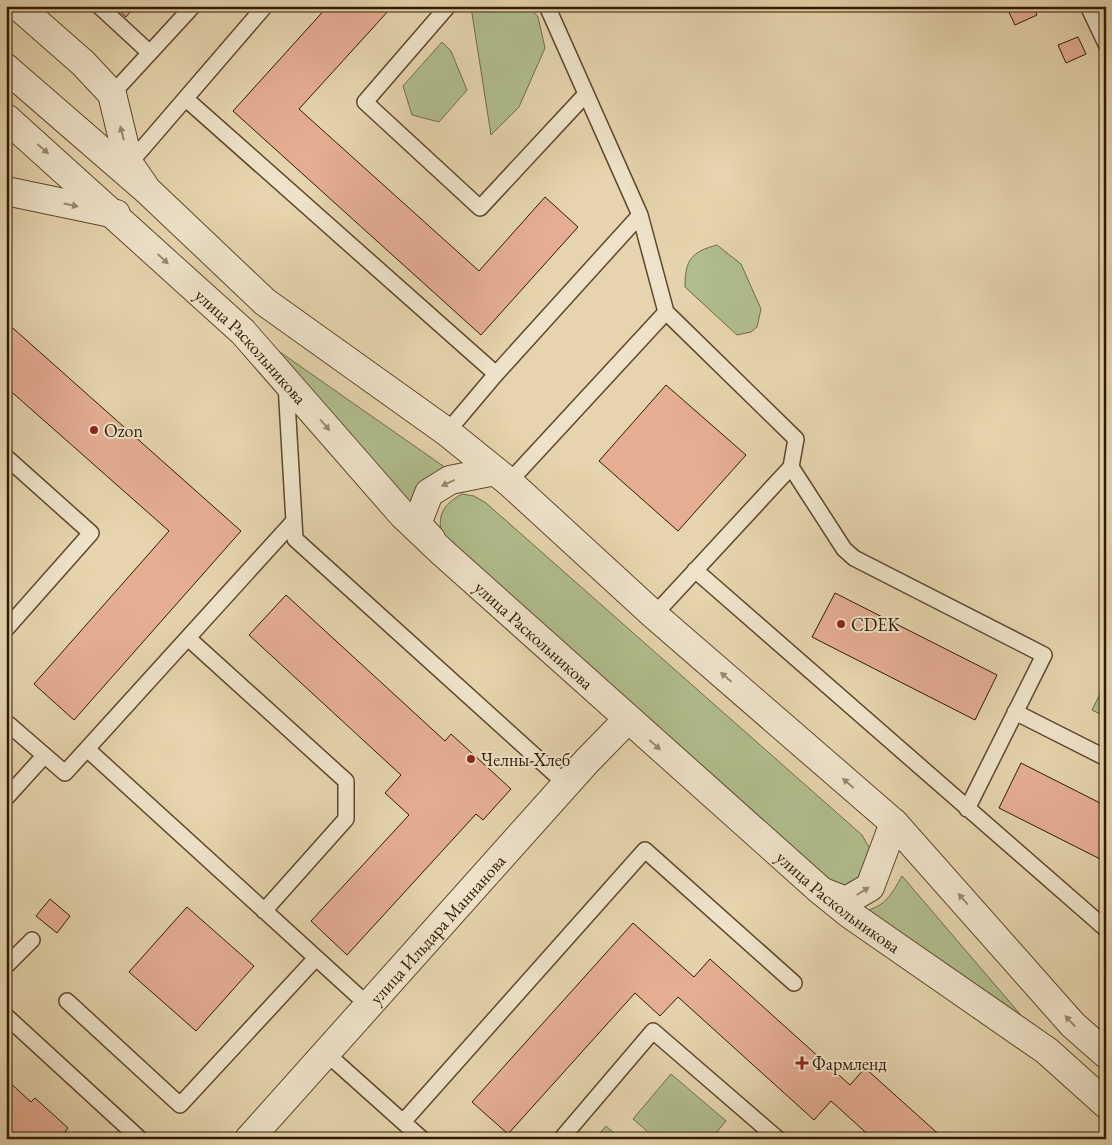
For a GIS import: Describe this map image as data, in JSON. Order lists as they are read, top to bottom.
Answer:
{
  "streets": {
    "street": ["улица Раскольникова", "улица Ильдара Маннанова"]
  },
  "crossings": [
    ["улица Раскольникова", "улица Ильдара Маннанова"]
  ],
  "places": {
    "other": ["Ozon", "CDEK", "Челны-Хлеб"],
    "health": ["Фармленд"]
  }
}
